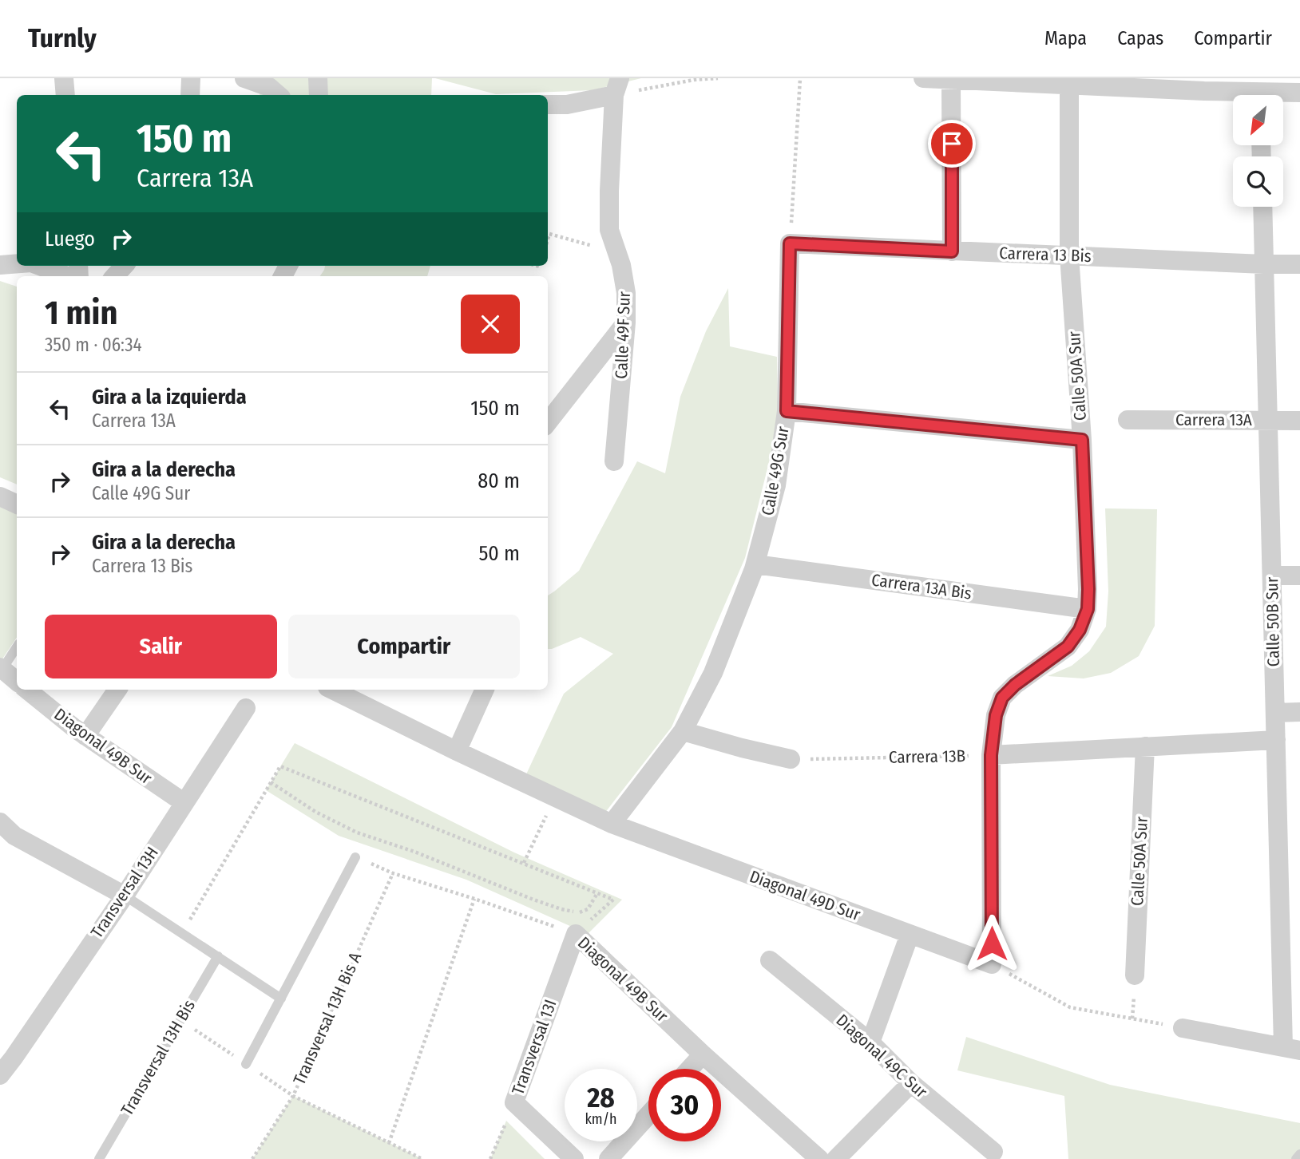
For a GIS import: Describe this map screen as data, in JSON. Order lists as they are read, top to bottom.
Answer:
{
  "streets": {
    "street": [
      "Carrera 13 Bis",
      "Calle 49F Sur",
      "Calle 50A Sur",
      "Carrera 13A",
      "Calle 49G Sur",
      "Carrera 13A Bis",
      "Calle 50B Sur",
      "Diagonal 49B Sur",
      "Transversal 13H",
      "Diagonal 49D Sur",
      "Transversal 13I",
      "Diagonal 49C Sur"
    ],
    "lane": ["Transversal 13H Bis"],
    "path": ["Carrera 13B", "Transversal 13H Bis A"]
  },
  "crossings": [
    ["Carrera 13 Bis", "Calle 50A Sur"],
    ["Carrera 13 Bis", "Calle 49G Sur"],
    ["Carrera 13 Bis", "Calle 50B Sur"],
    ["Calle 50A Sur", "Carrera 13A Bis"],
    ["Calle 50A Sur", "Carrera 13B"],
    ["Calle 50A Sur", "Diagonal 49D Sur"],
    ["Carrera 13A", "Calle 50B Sur"],
    ["Calle 49G Sur", "Carrera 13A Bis"],
    ["Calle 49G Sur", "Diagonal 49D Sur"],
    ["Diagonal 49B Sur", "Transversal 13H"],
    ["Diagonal 49B Sur", "Transversal 13H Bis A"],
    ["Diagonal 49B Sur", "Transversal 13I"]
  ],
  "north": "bottom left",
  "page": {
    "header": "Turnly",
    "nav": ["Mapa", "Capas", "Compartir"],
    "turn": ["150 m", "Carrera 13A"],
    "then": "Luego",
    "heading": ["1 min", "350 m · 06:34"],
    "list": [
      {
        "name": "Gira a la izquierda",
        "note": "Carrera 13A",
        "value": "150 m"
      },
      {
        "name": "Gira a la derecha",
        "note": "Calle 49G Sur",
        "value": "80 m"
      },
      {
        "name": "Gira a la derecha",
        "note": "Carrera 13 Bis",
        "value": "50 m"
      }
    ],
    "buttons": ["Salir", "Compartir"],
    "speed": "28 km/h",
    "limit": "30"
  }
}
